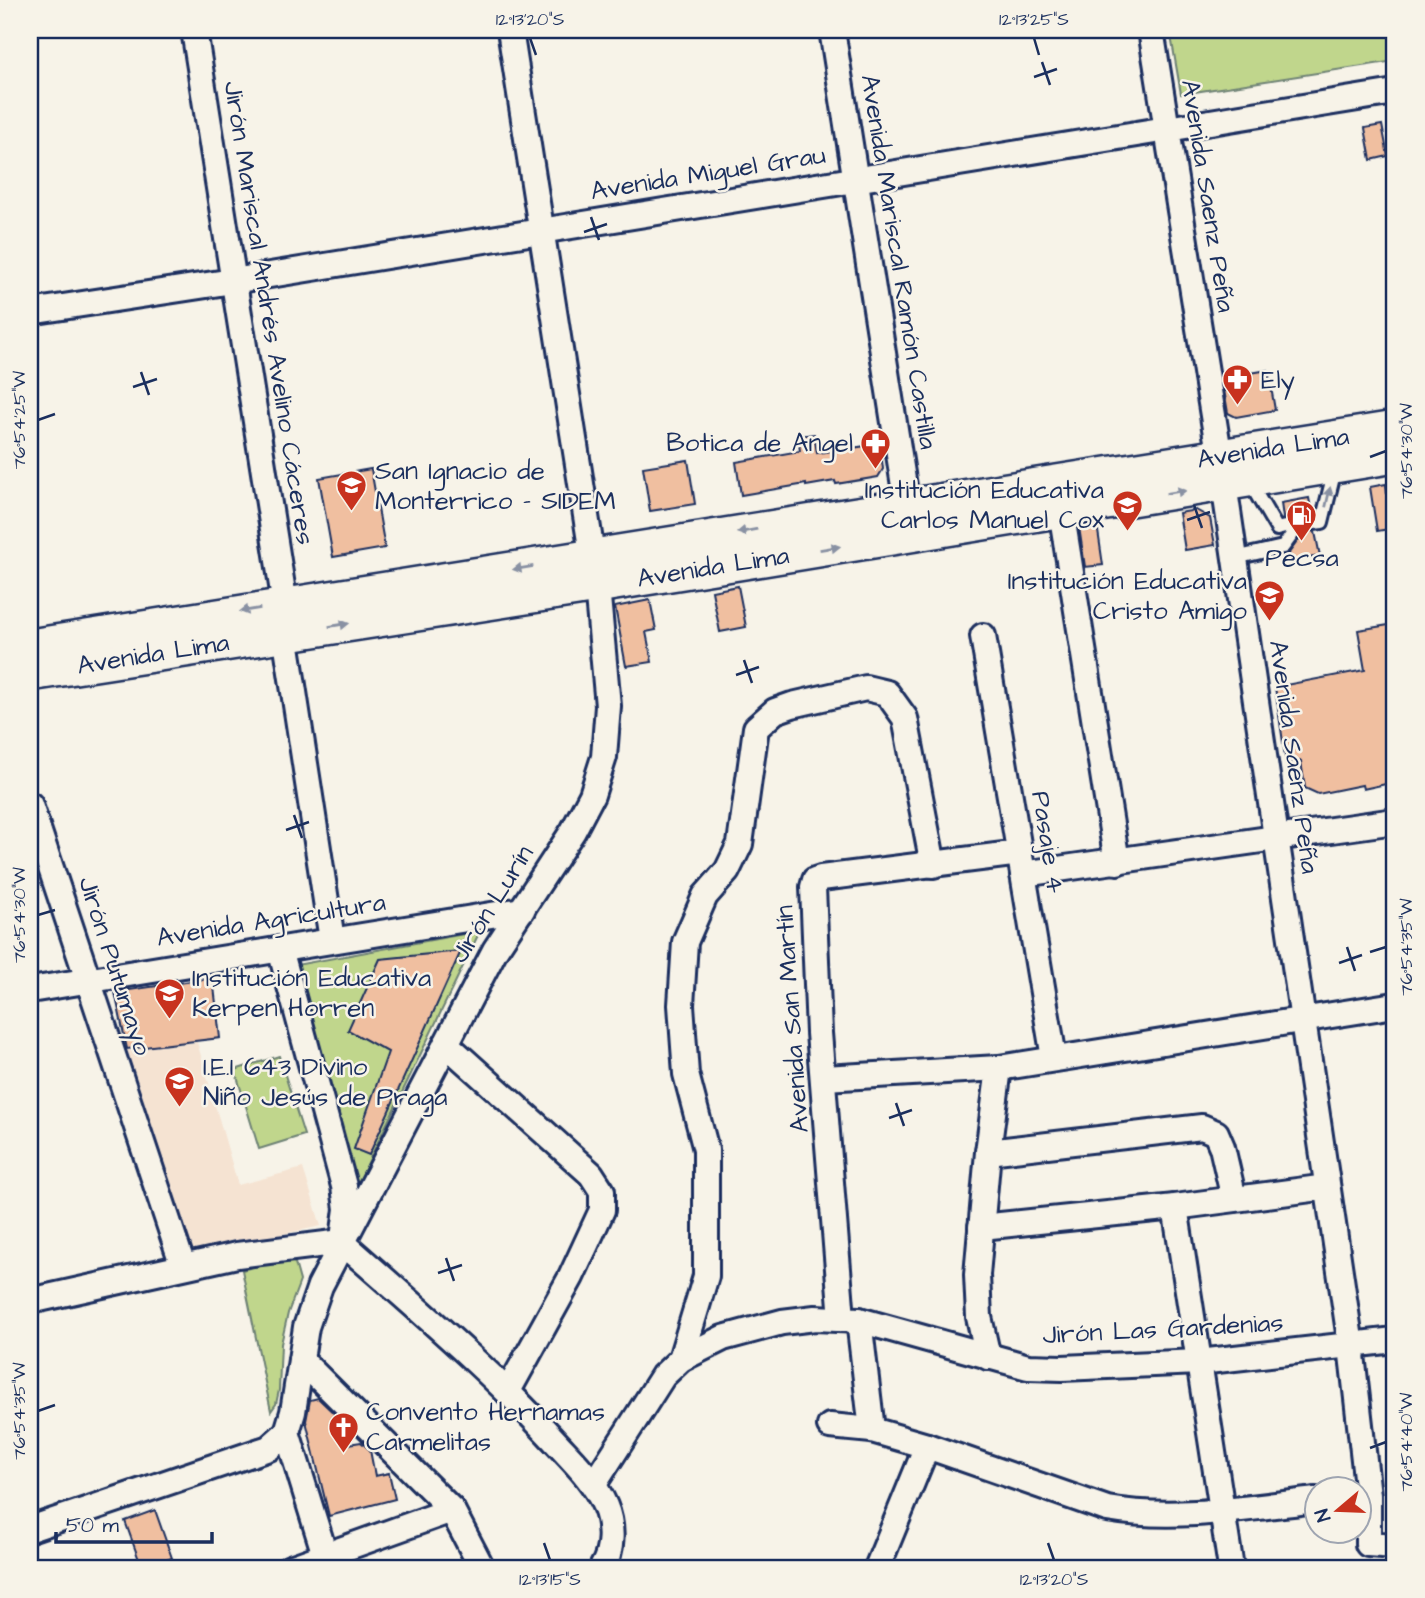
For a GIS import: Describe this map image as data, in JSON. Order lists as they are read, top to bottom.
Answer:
{
  "streets": {
    "main road": ["Avenida Lima"],
    "street": [
      "Avenida Miguel Grau",
      "Avenida Saenz Peña",
      "Avenida Mariscal Ramón Castilla",
      "Jirón Mariscal Andrés Avelino Cáceres",
      "Pasaje 4",
      "Jirón Lurín",
      "Avenida Agricultura",
      "Jirón Putumayo",
      "Avenida San Martín",
      "Jirón Las Gardenias"
    ]
  },
  "crossings": [
    ["Avenida Miguel Grau", "Avenida Saenz Peña"],
    ["Avenida Miguel Grau", "Avenida Mariscal Ramón Castilla"],
    ["Avenida Miguel Grau", "Jirón Mariscal Andrés Avelino Cáceres"],
    ["Avenida Miguel Grau", "Jirón Lurín"],
    ["Avenida Saenz Peña", "Avenida Lima"],
    ["Avenida Saenz Peña", "Avenida San Martín"],
    ["Avenida Saenz Peña", "Jirón Las Gardenias"],
    ["Avenida Mariscal Ramón Castilla", "Avenida Lima"],
    ["Jirón Mariscal Andrés Avelino Cáceres", "Avenida Lima"],
    ["Jirón Mariscal Andrés Avelino Cáceres", "Avenida Agricultura"],
    ["Avenida Lima", "Jirón Lurín"],
    ["Pasaje 4", "Avenida San Martín"],
    ["Jirón Lurín", "Avenida Agricultura"],
    ["Avenida Agricultura", "Jirón Putumayo"],
    ["Avenida San Martín", "Jirón Las Gardenias"]
  ],
  "places": {
    "pharmacy": ["Ely", "Botica de Angel"],
    "school or university": [
      "San Ignacio de Monterrico - SIDEM",
      "Institución Educativa Carlos Manuel Cox",
      "Institución Educativa Cristo Amigo",
      "Institución Educativa Kerpen Horren",
      "I.E.I 643 Divino Niño Jesús de Praga"
    ],
    "fuel station": ["Pecsa"],
    "church": ["Convento Hernamas Carmelitas"]
  },
  "scale_bar": "50 m",
  "north": "left",
  "coordinates": [
    "12°13'20\"S",
    "12°13'25\"S",
    "76°54'25\"W",
    "76°54'30\"W",
    "76°54'35\"W",
    "76°54'40\"W",
    "12°13'15\"S"
  ]
}
